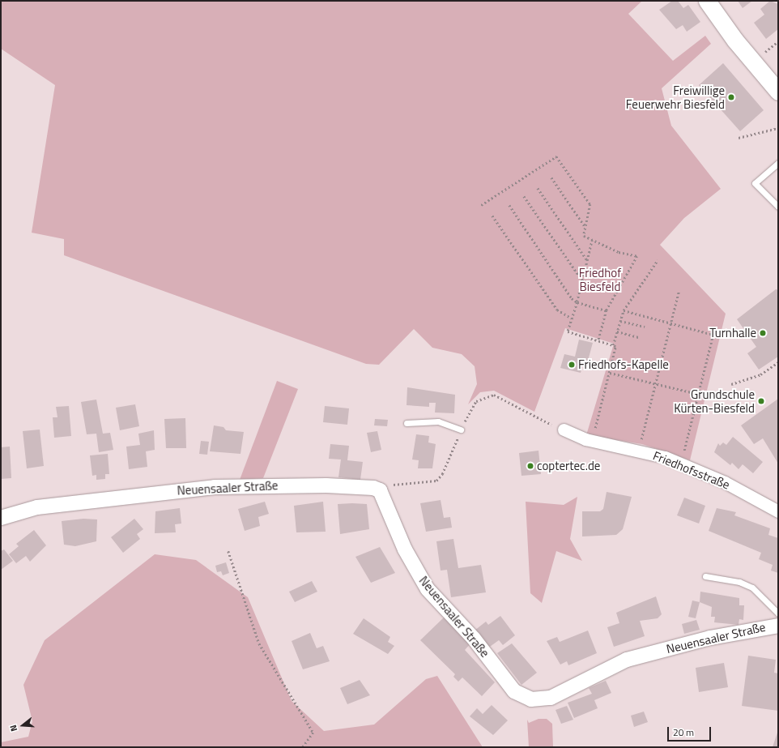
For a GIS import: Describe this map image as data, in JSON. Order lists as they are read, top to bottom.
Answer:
{
  "streets": {
    "street": ["Friedhofsstraße", "Neuensaaler Straße"]
  },
  "parks": ["Friedhof Biesfeld"],
  "places": [
    "Freiwillige Feuerwehr Biesfeld",
    "Turnhalle",
    "Friedhofs-Kapelle",
    "Grundschule Kürten-Biesfeld",
    "coptertec.de"
  ],
  "scale_bar": "20 m",
  "north": "left"
}
